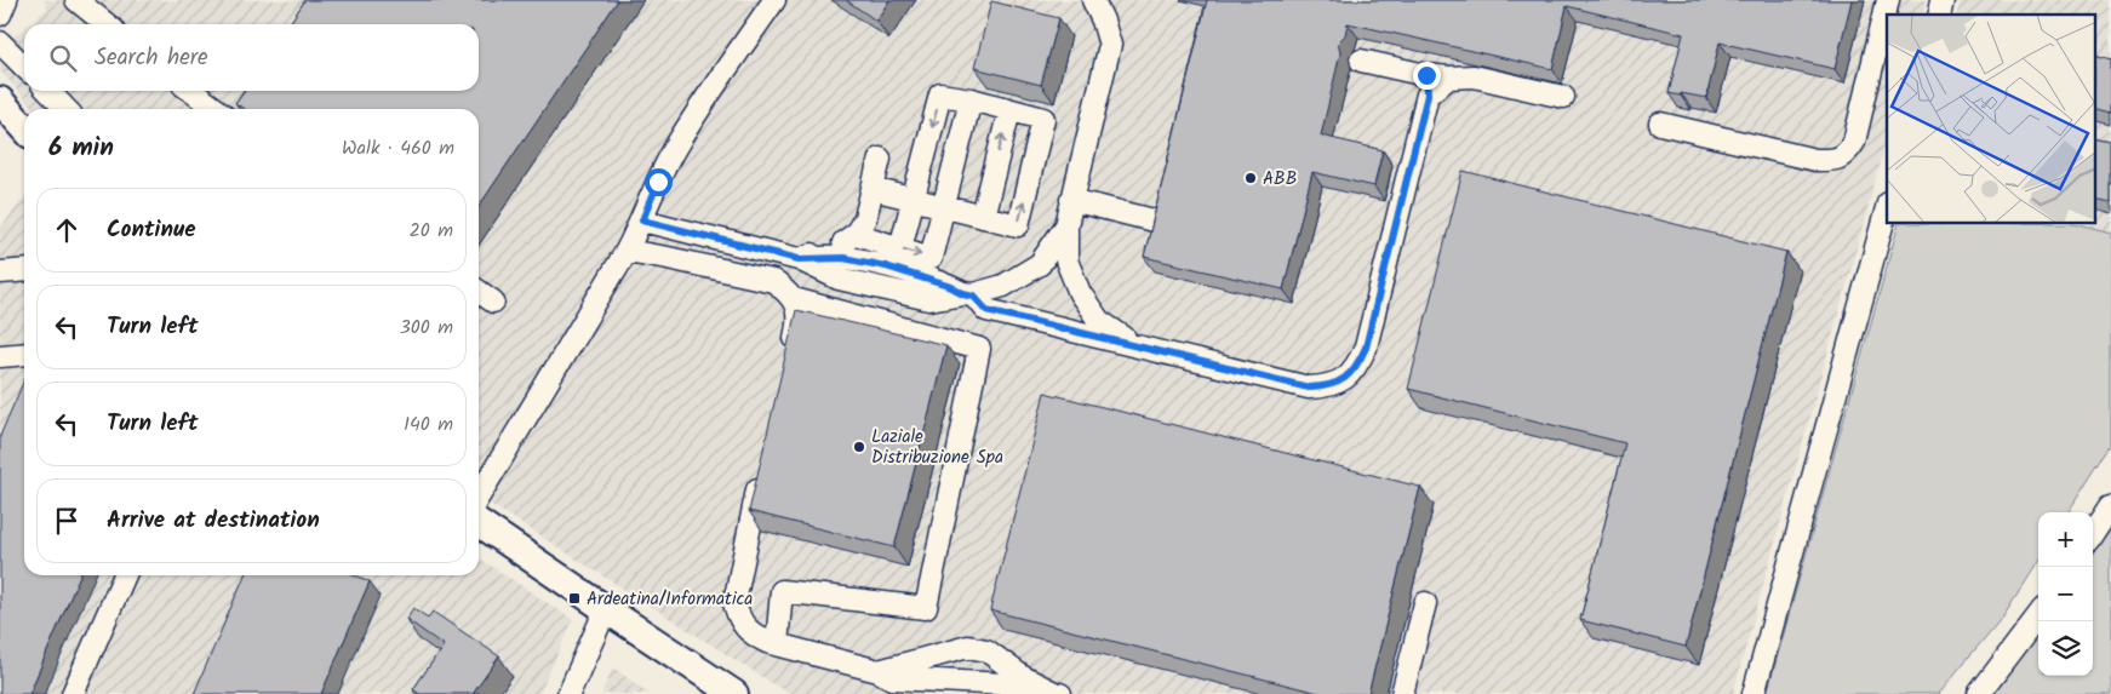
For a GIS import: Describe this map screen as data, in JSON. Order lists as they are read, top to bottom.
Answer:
{
  "places": {
    "other": ["ABB", "Laziale Distribuzione Spa"],
    "transit": ["Ardeatina/Informatica"]
  },
  "page": {
    "search": "Search here",
    "heading": ["6 min", "Walk · 460 m"],
    "list": [
      ["Continue", "20 m"],
      ["Turn left", "300 m"],
      ["Turn left", "140 m"],
      "Arrive at destination"
    ],
    "map_buttons": ["+", "−"]
  }
}
